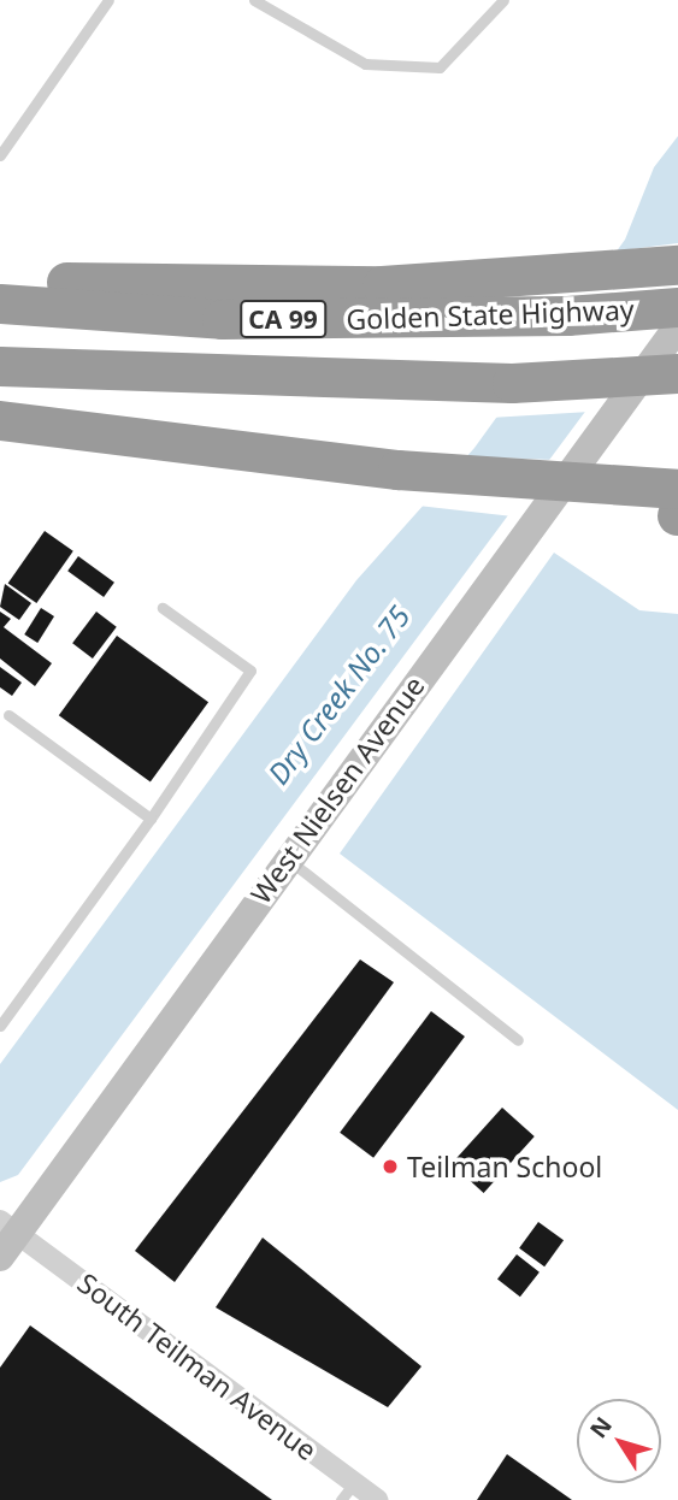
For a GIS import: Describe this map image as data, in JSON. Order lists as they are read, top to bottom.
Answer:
{
  "streets": {
    "highway": ["Golden State Highway", "CA 99"],
    "street": ["West Nielsen Avenue", "South Teilman Avenue"]
  },
  "crossings": [
    ["West Nielsen Avenue", "South Teilman Avenue"]
  ],
  "water": ["Dry Creek No. 75"],
  "places": ["Teilman School"],
  "north": "top left"
}
